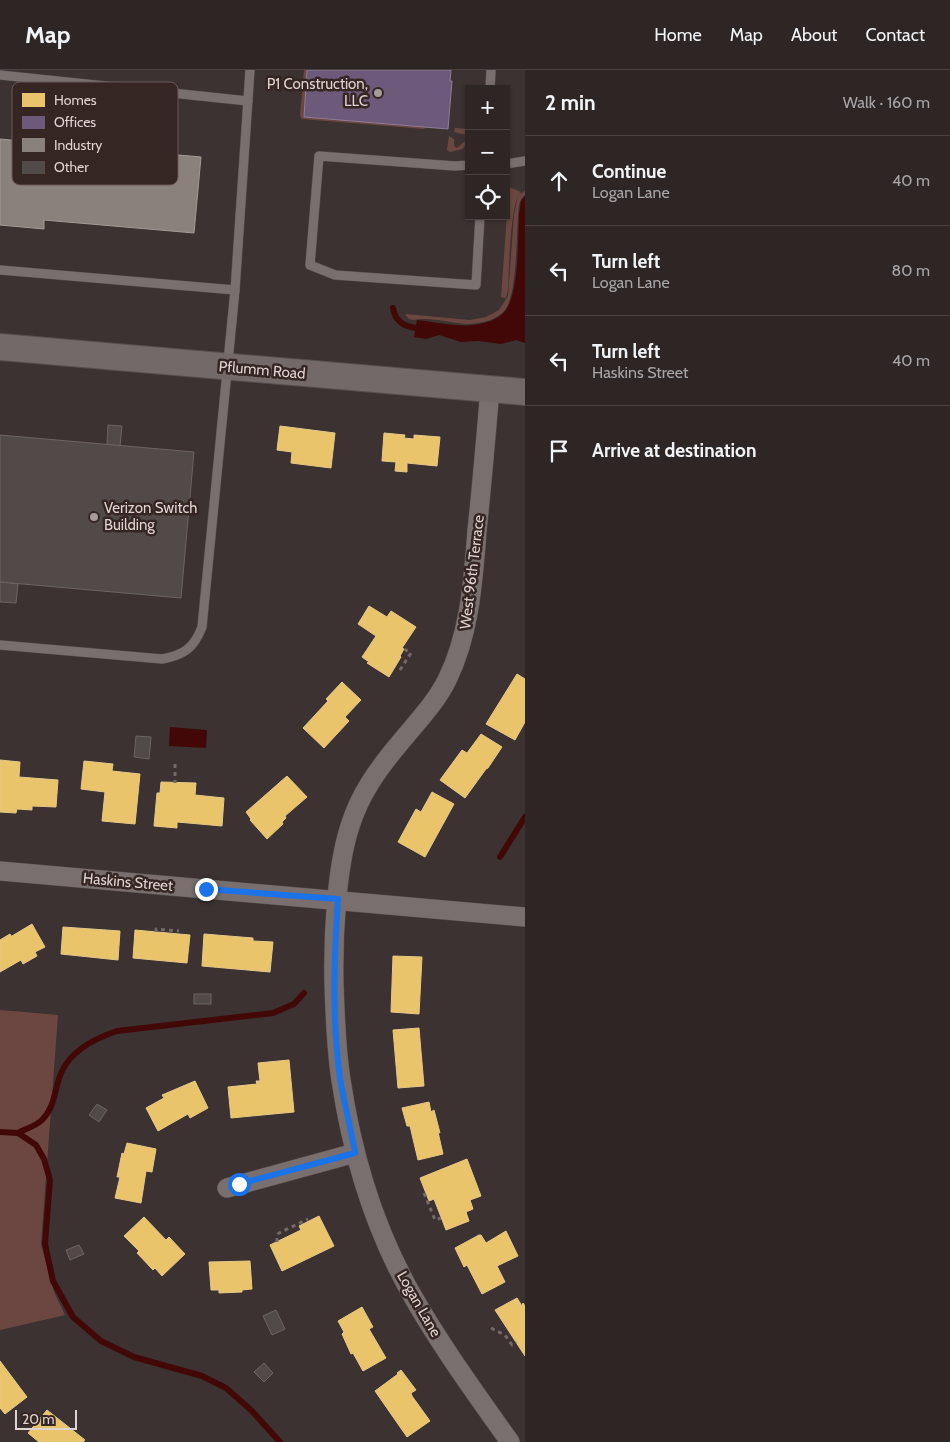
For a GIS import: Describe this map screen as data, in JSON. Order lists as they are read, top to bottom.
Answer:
{
  "streets": {
    "main road": ["Pflumm Road"],
    "street": ["West 96th Terrace", "Haskins Street", "Logan Lane"]
  },
  "crossings": [
    ["Pflumm Road", "West 96th Terrace"],
    ["West 96th Terrace", "Haskins Street"],
    ["West 96th Terrace", "Logan Lane"],
    ["Haskins Street", "Logan Lane"]
  ],
  "places": ["P1 Construction, LLC", "Verizon Switch Building"],
  "legend": [
    "Homes",
    "Offices",
    "Industry",
    "Other"
  ],
  "scale_bar": "20 m",
  "page": {
    "header": "Map",
    "nav": [
      "Home",
      "Map",
      "About",
      "Contact"
    ],
    "heading": ["2 min", "Walk · 160 m"],
    "map_buttons": ["+", "−"],
    "list": [
      ["Continue", "Logan Lane", "40 m"],
      ["Turn left", "Logan Lane", "80 m"],
      ["Turn left", "Haskins Street", "40 m"],
      "Arrive at destination"
    ],
    "scale": "20 m"
  }
}
